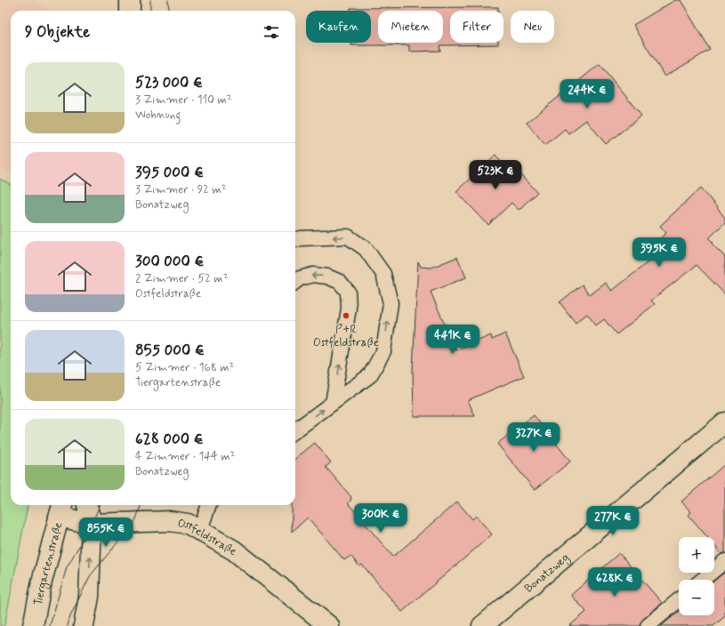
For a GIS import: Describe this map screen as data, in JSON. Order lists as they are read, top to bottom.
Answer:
{
  "streets": {
    "street": ["Ostfeldstraße", "Tiergartenstraße", "Bonatzweg"]
  },
  "crossings": [
    ["Ostfeldstraße", "Tiergartenstraße"]
  ],
  "places": ["P+R Ostfeldstraße"],
  "page": {
    "chip": [
      "Kaufen",
      "Mieten",
      "Filter",
      "Neu"
    ],
    "heading": "9 Objekte",
    "list": [
      {
        "name": "523 000 €",
        "note": "3 Zimmer · 110 m² · Wohnung"
      },
      {
        "name": "395 000 €",
        "note": "3 Zimmer · 92 m² · Bonatzweg"
      },
      {
        "name": "300 000 €",
        "note": "2 Zimmer · 52 m² · Ostfeldstraße"
      },
      {
        "name": "855 000 €",
        "note": "5 Zimmer · 168 m² · Tiergartenstraße"
      },
      {
        "name": "628 000 €",
        "note": "4 Zimmer · 144 m² · Bonatzweg"
      }
    ],
    "price": [
      "244K €",
      "523K €",
      "395K €",
      "441K €",
      "327K €",
      "300K €",
      "277K €",
      "855K €",
      "628K €"
    ],
    "map_buttons": ["+", "−"]
  }
}
